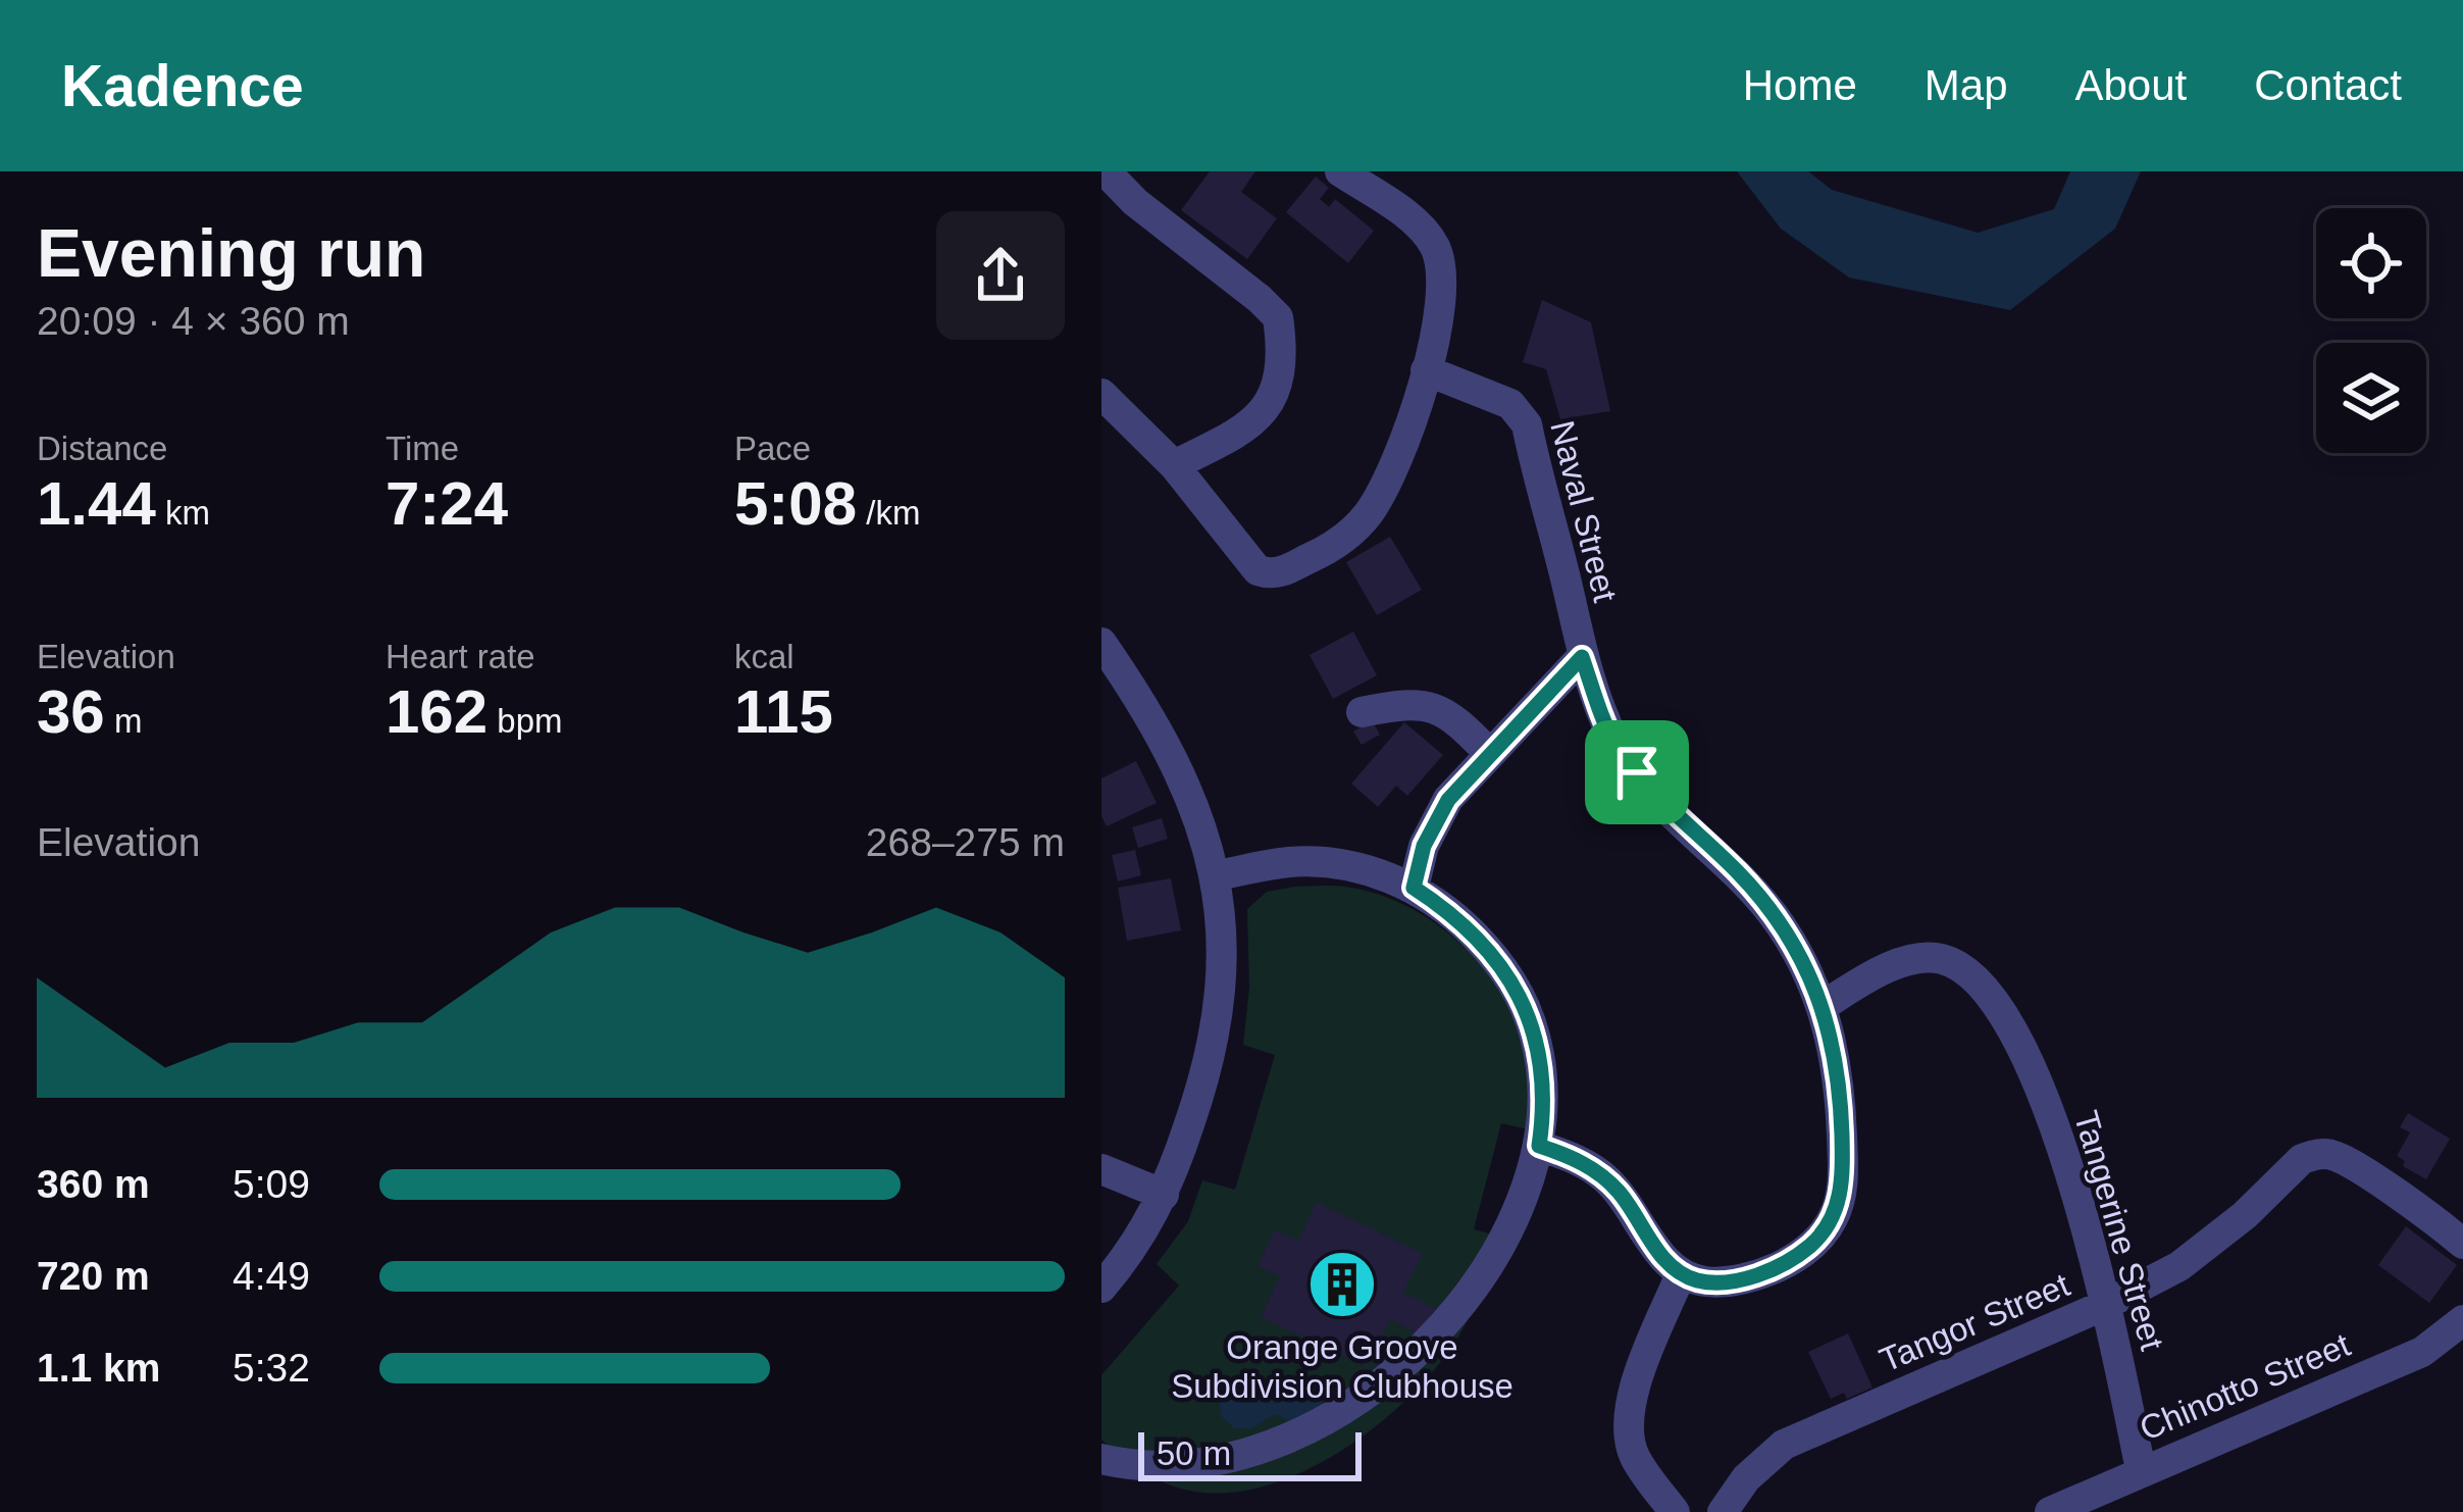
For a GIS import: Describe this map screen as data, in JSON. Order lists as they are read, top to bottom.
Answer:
{
  "streets": {
    "street": [
      "Naval Street",
      "Tangerine Street",
      "Tangor Street",
      "Chinotto Street"
    ]
  },
  "crossings": [
    ["Naval Street", "Tangerine Street"],
    ["Tangerine Street", "Tangor Street"],
    ["Tangerine Street", "Chinotto Street"]
  ],
  "places": {
    "building": ["Orange Groove Subdivision Clubhouse"]
  },
  "scale_bar": "50 m",
  "page": {
    "header": "Kadence",
    "nav": [
      "Home",
      "Map",
      "About",
      "Contact"
    ],
    "heading": ["Evening run", "20:09 · 4 × 360 m"],
    "stats": [
      ["Distance", "1.44 km"],
      ["Time", "7:24"],
      ["Pace", "5:08 /km"],
      ["Elevation", "36 m"],
      ["Heart rate", "162 bpm"],
      ["kcal", "115"]
    ],
    "chart": ["Elevation", "268–275 m"],
    "list": [
      {
        "name": "360 m",
        "note": "5:09"
      },
      {
        "name": "720 m",
        "note": "4:49"
      },
      {
        "name": "1.1 km",
        "note": "5:32"
      }
    ],
    "scale": "50 m"
  }
}
